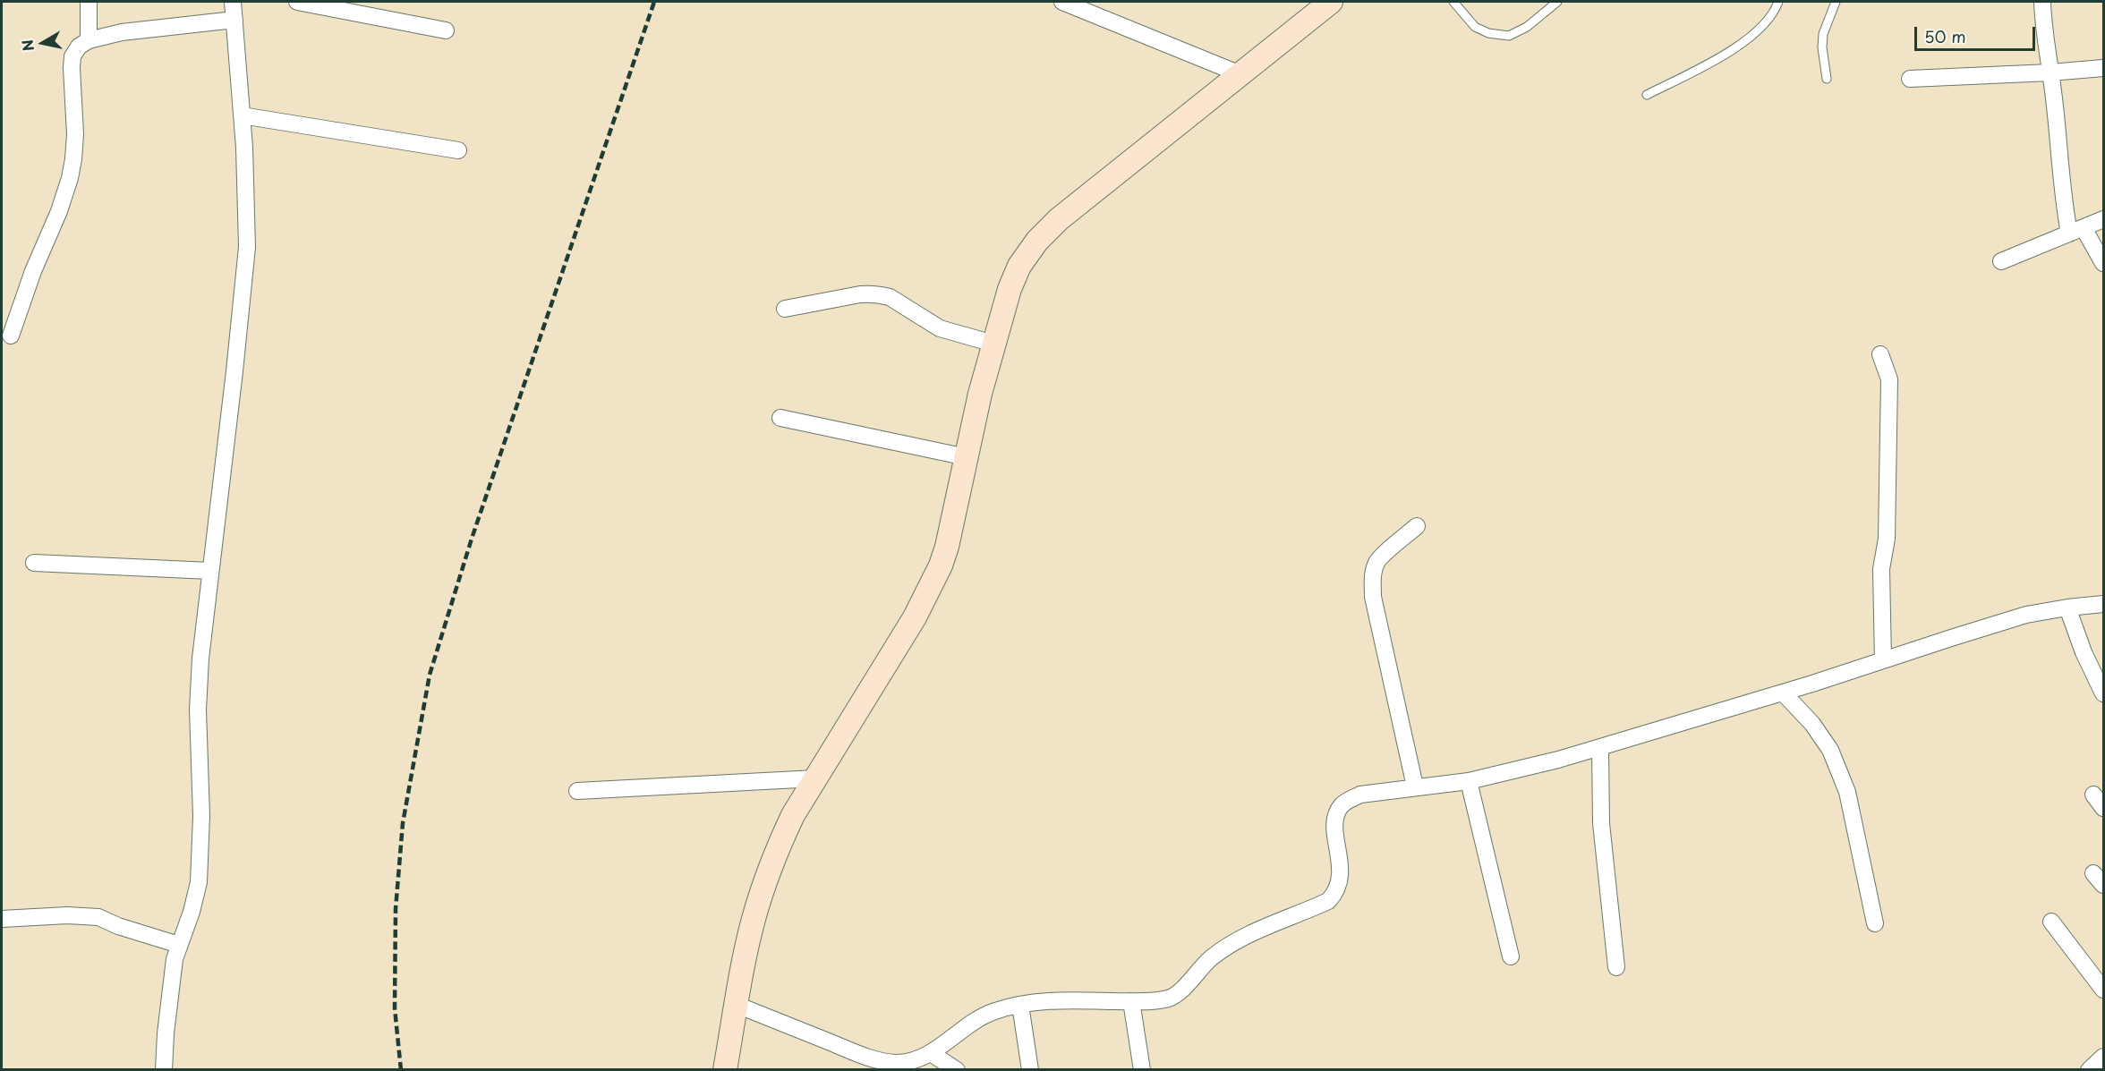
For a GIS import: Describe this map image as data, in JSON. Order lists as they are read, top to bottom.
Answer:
{
  "scale_bar": "50 m",
  "north": "left"
}
